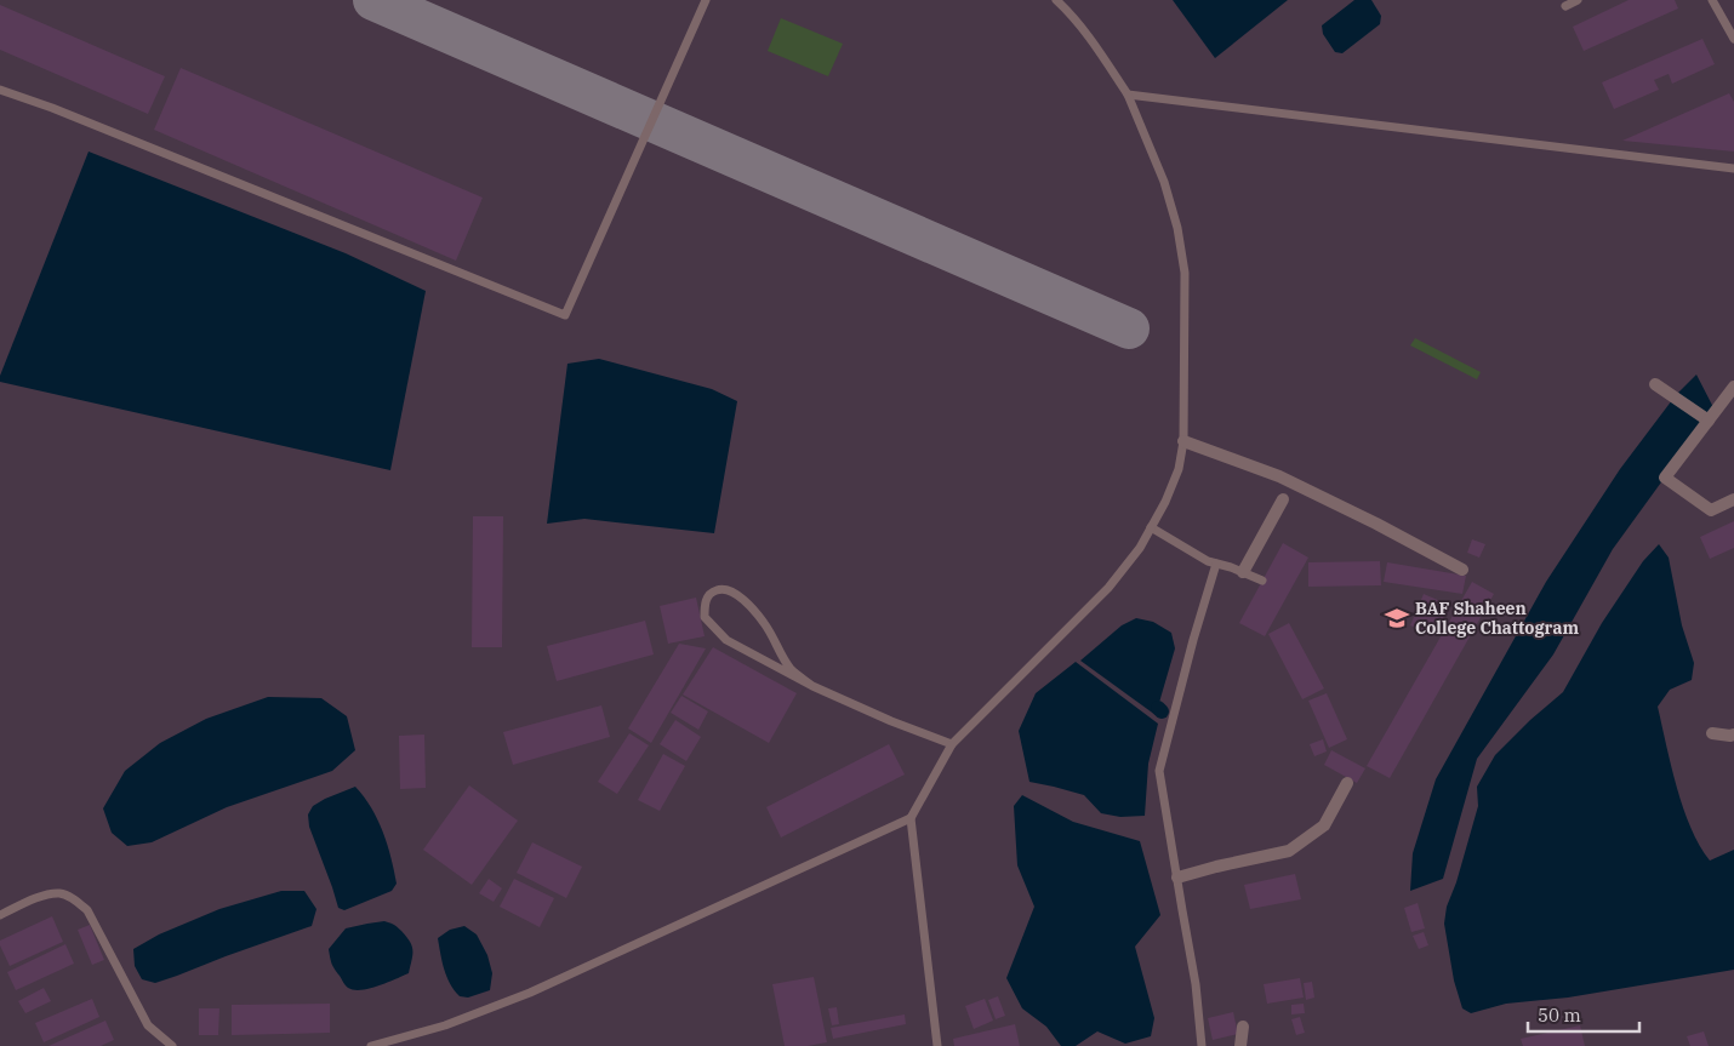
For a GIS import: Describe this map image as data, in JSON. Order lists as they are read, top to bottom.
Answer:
{
  "places": {
    "school or university": ["BAF Shaheen College Chattogram"]
  },
  "scale_bar": "50 m"
}
